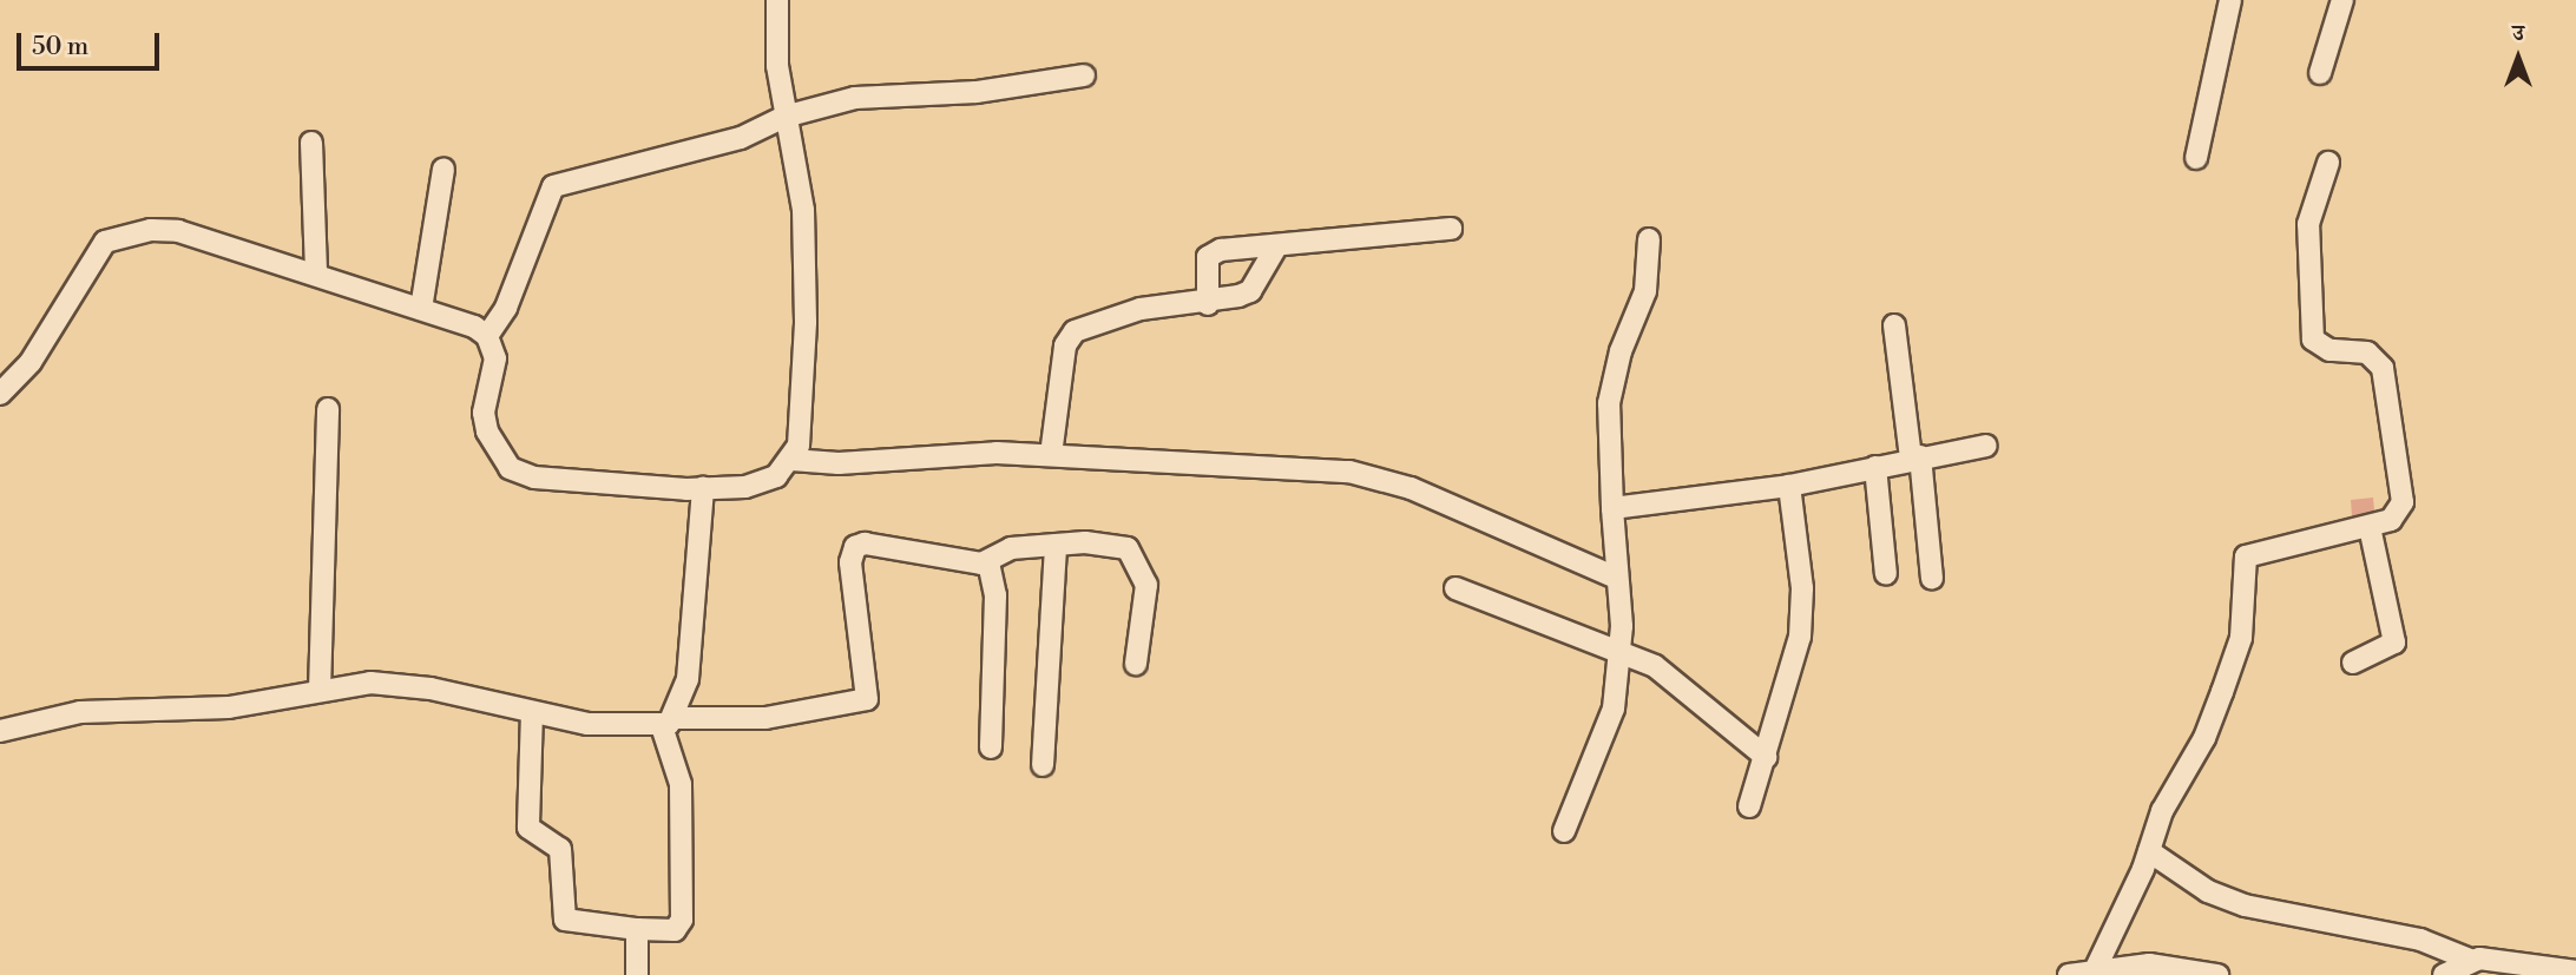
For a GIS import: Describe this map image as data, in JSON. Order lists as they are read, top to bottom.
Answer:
{
  "scale_bar": "50 m",
  "north": "top"
}
